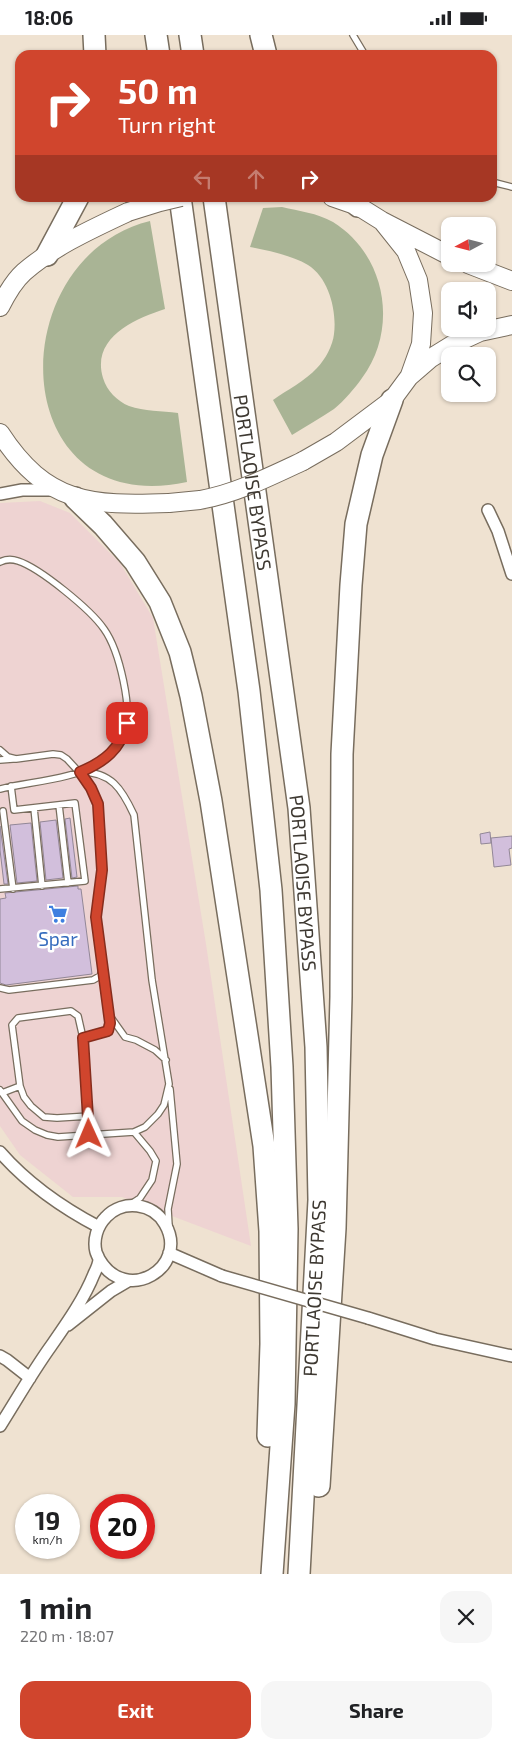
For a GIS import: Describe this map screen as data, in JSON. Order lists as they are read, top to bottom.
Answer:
{
  "streets": {
    "highway": ["PORTLAOISE BYPASS"]
  },
  "places": {
    "supermarket": ["Spar"]
  },
  "north": "left",
  "page": {
    "status": "18:06",
    "turn": ["50 m", "Turn right"],
    "speed": "19 km/h",
    "limit": "20",
    "heading": ["1 min", "220 m · 18:07"],
    "buttons": ["Exit", "Share"]
  }
}
